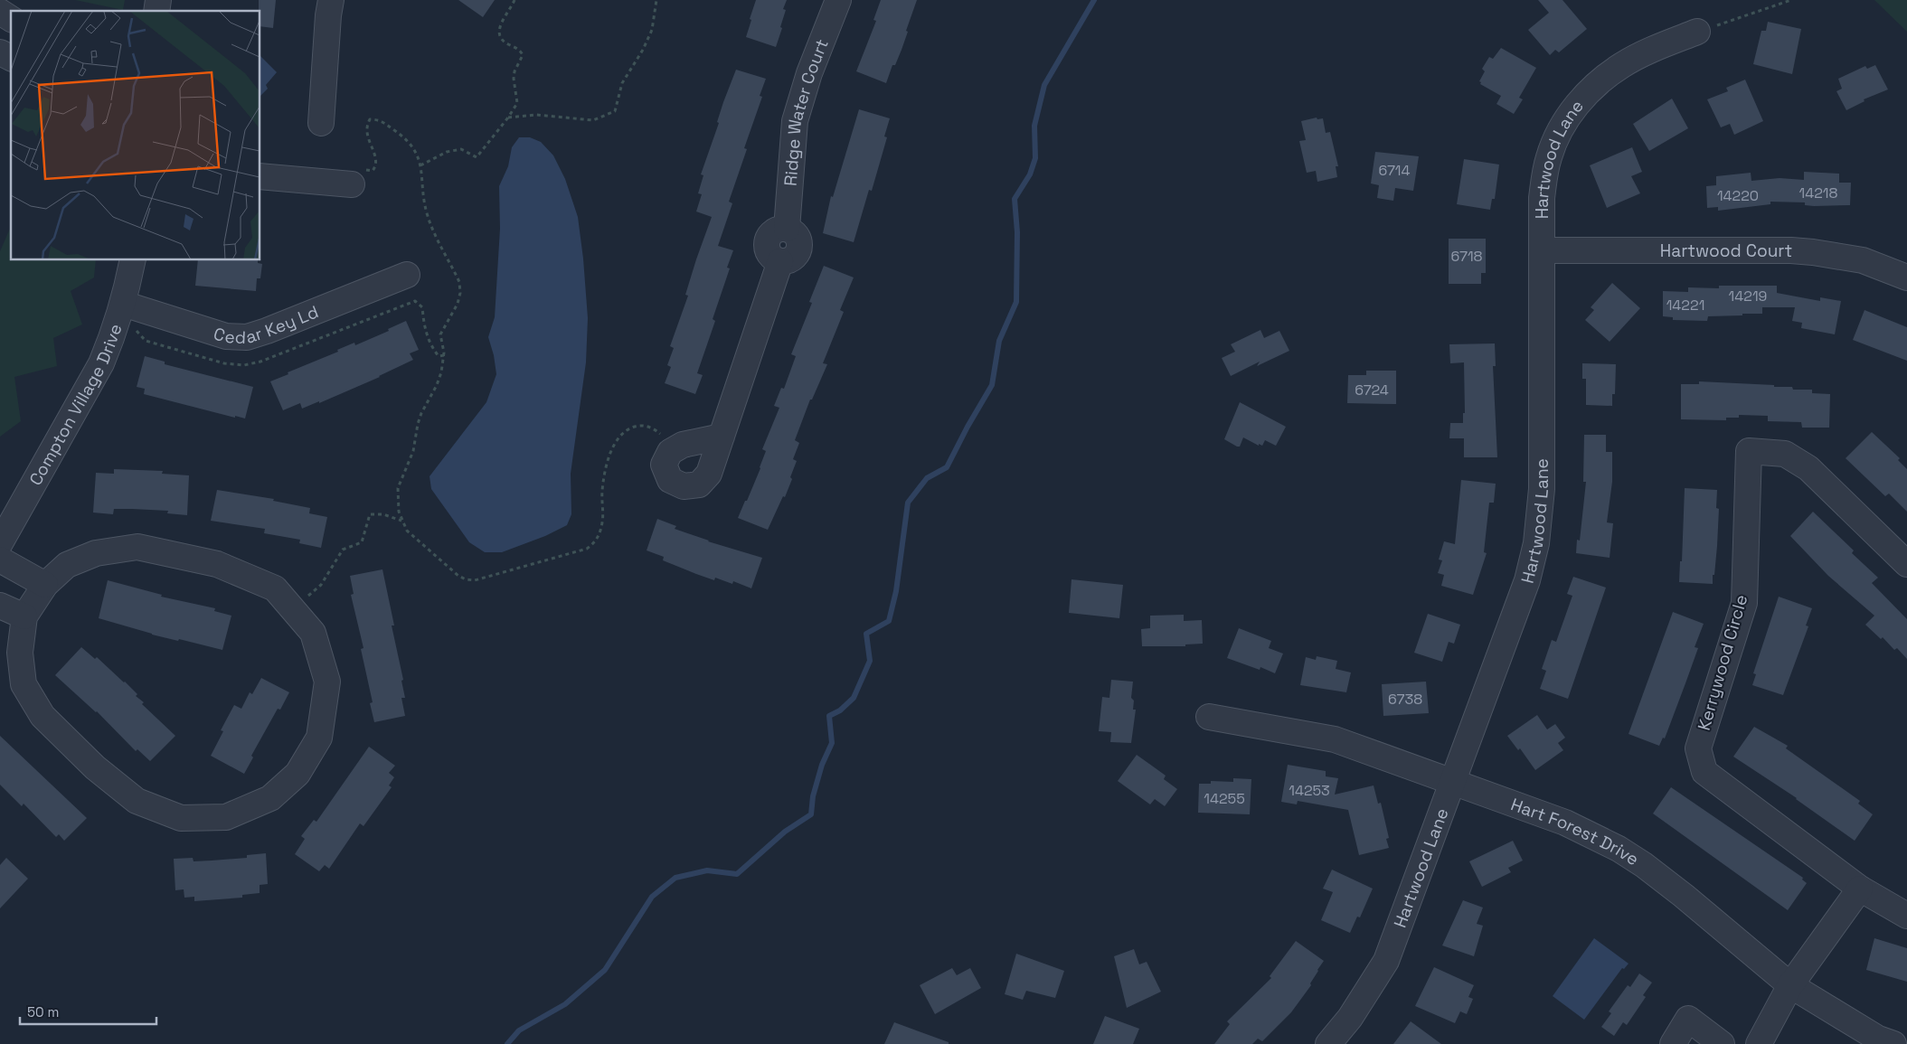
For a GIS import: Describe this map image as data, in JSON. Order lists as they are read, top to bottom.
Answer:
{
  "streets": {
    "street": [
      "Ridge Water Court",
      "Hartwood Lane",
      "Hartwood Court",
      "Cedar Key Ld",
      "Compton Village Drive",
      "Kerrywood Circle",
      "Hart Forest Drive"
    ]
  },
  "crossings": [
    ["Hartwood Lane", "Hartwood Court"],
    ["Hartwood Lane", "Hart Forest Drive"],
    ["Cedar Key Ld", "Compton Village Drive"]
  ],
  "house_numbers": [
    "6714",
    "14218",
    "14220",
    "6718",
    "14219",
    "14221",
    "6724",
    "6738",
    "14253",
    "14255"
  ],
  "scale_bar": "50 m"
}
